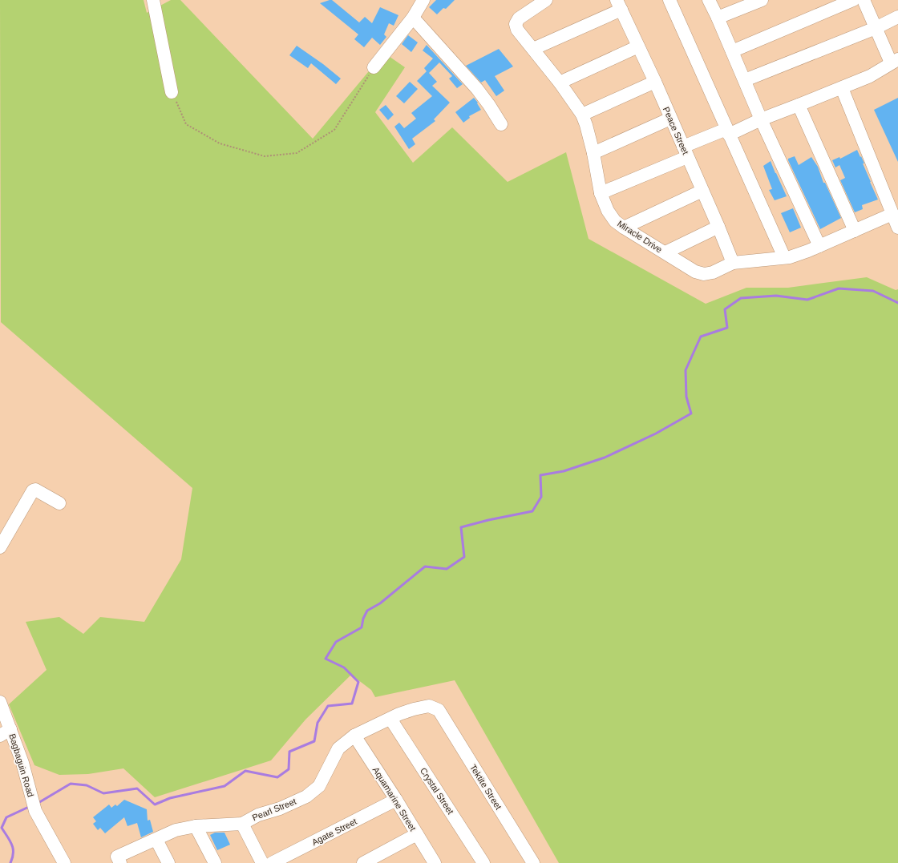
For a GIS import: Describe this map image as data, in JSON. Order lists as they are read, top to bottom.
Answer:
{
  "streets": {
    "street": [
      "Peace Street",
      "Miracle Drive",
      "Bagbaguin Road",
      "Tektite Street",
      "Crystal Street",
      "Aquamarine Street",
      "Pearl Street",
      "Agate Street"
    ]
  },
  "crossings": [
    ["Peace Street", "Miracle Drive"],
    ["Tektite Street", "Pearl Street"],
    ["Crystal Street", "Pearl Street"],
    ["Aquamarine Street", "Pearl Street"],
    ["Aquamarine Street", "Agate Street"]
  ]
}
